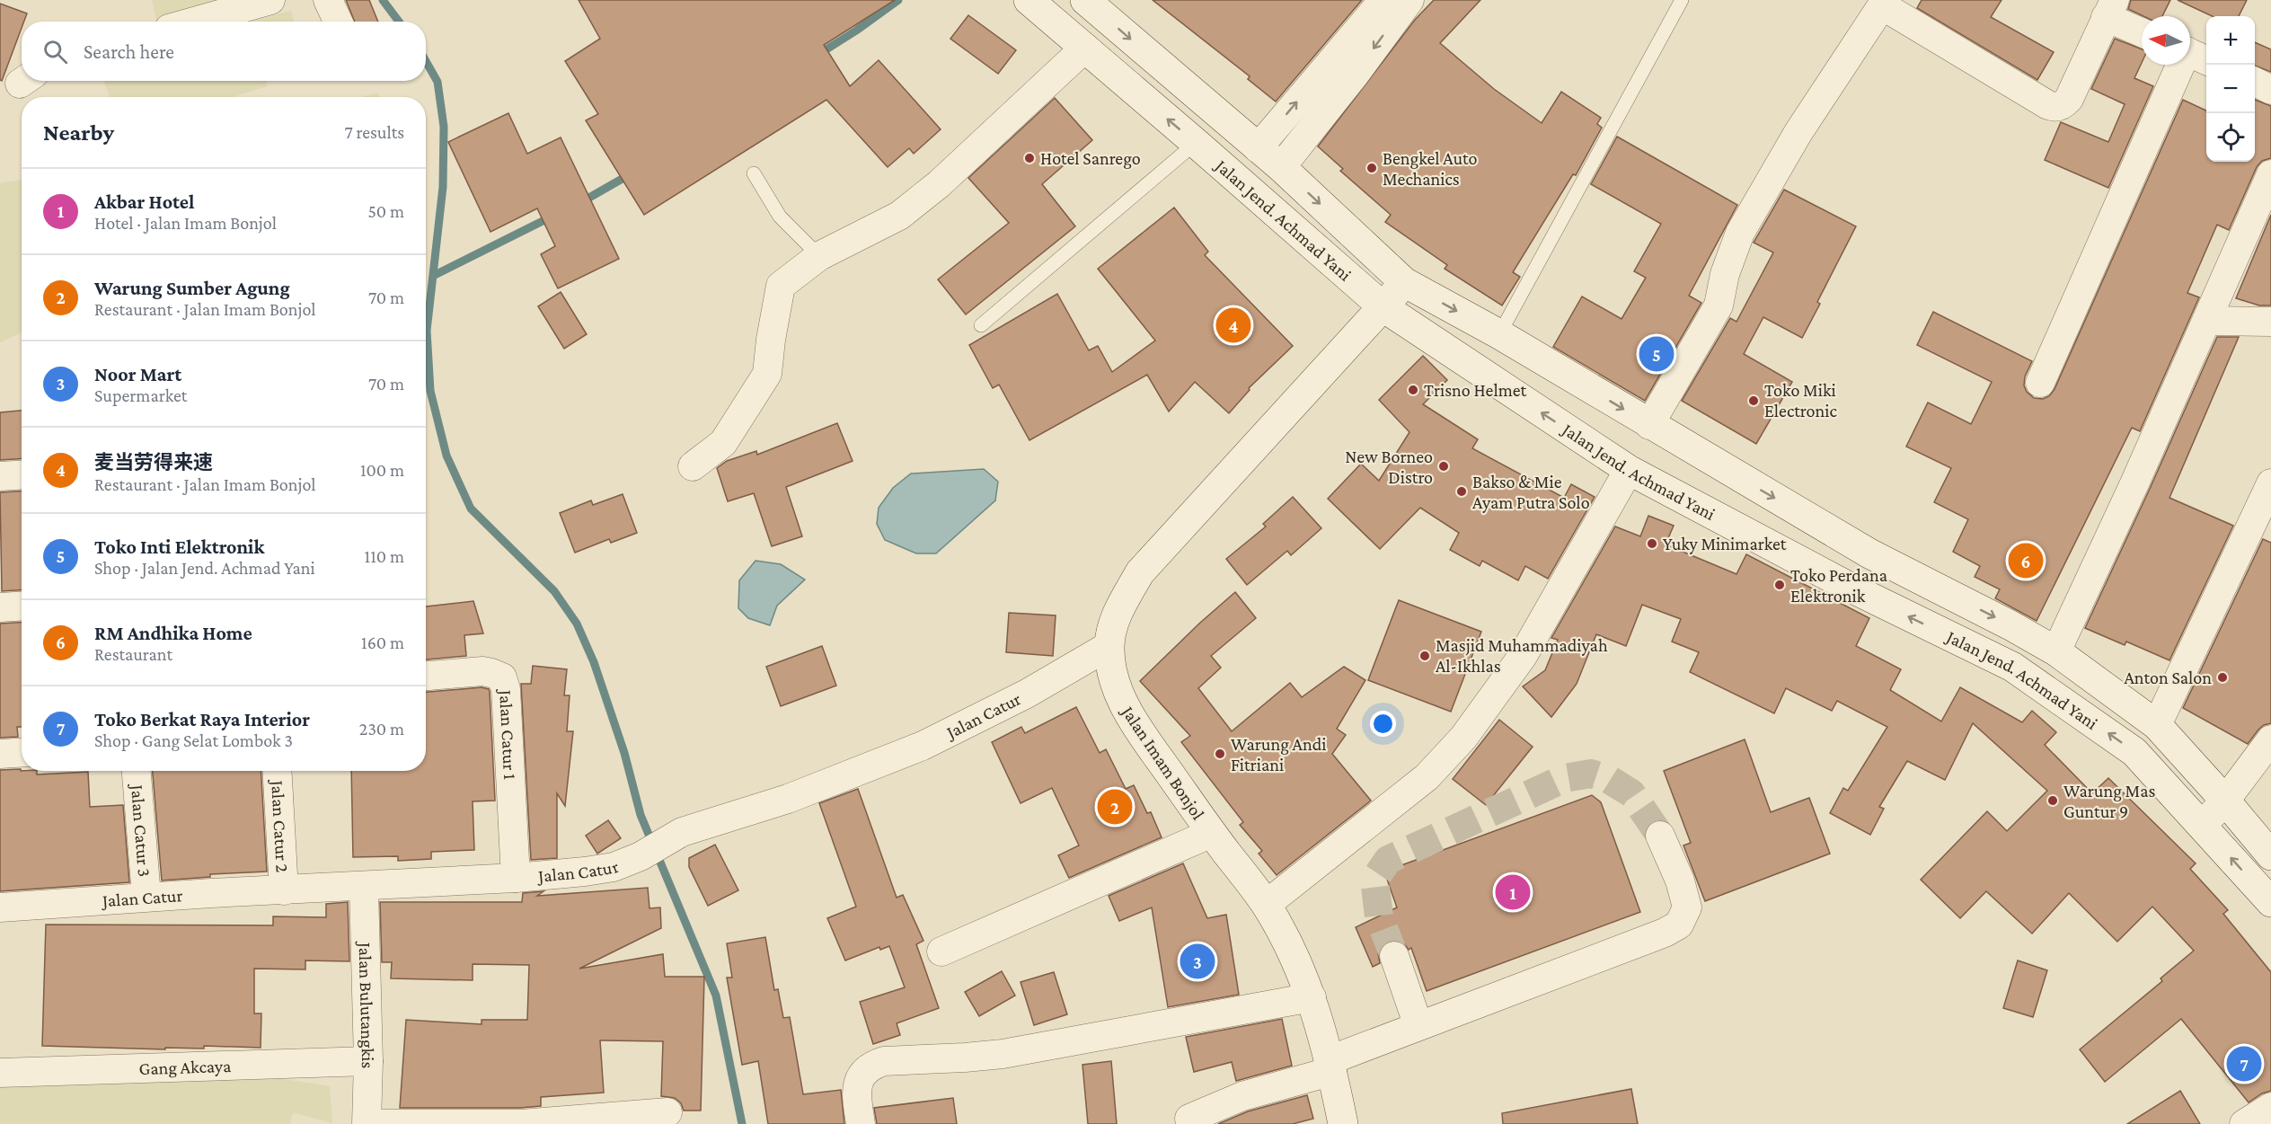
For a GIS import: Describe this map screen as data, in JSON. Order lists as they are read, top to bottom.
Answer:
{
  "streets": {
    "street": [
      "Jalan Jend. Achmad Yani",
      "Jalan Catur",
      "Jalan Catur 1",
      "Jalan Imam Bonjol",
      "Jalan Catur 2",
      "Jalan Catur 3",
      "Jalan Bulutangkis",
      "Gang Akcaya"
    ]
  },
  "crossings": [
    ["Jalan Jend. Achmad Yani", "Jalan Imam Bonjol"],
    ["Jalan Catur", "Jalan Catur 1"],
    ["Jalan Catur", "Jalan Imam Bonjol"],
    ["Jalan Catur", "Jalan Catur 2"],
    ["Jalan Catur", "Jalan Catur 3"],
    ["Jalan Catur", "Jalan Bulutangkis"],
    ["Jalan Bulutangkis", "Gang Akcaya"]
  ],
  "places": [
    "Hotel Sanrego",
    "Bengkel Auto Mechanics",
    "Trisno Helmet",
    "Toko Miki Electronic",
    "New Borneo Distro",
    "Bakso & Mie Ayam Putra Solo",
    "Yuky Minimarket",
    "Toko Perdana Elektronik",
    "Masjid Muhammadiyah Al-Ikhlas",
    "Anton Salon",
    "Warung Andi Fitriani",
    "Warung Mas Guntur 9"
  ],
  "north": "left",
  "page": {
    "map_buttons": ["+", "−"],
    "search": "Search here",
    "heading": ["Nearby", "7 results"],
    "list": [
      {
        "mark": "1",
        "name": "Akbar Hotel",
        "note": "Hotel · Jalan Imam Bonjol",
        "value": "50 m"
      },
      {
        "mark": "2",
        "name": "Warung Sumber Agung",
        "note": "Restaurant · Jalan Imam Bonjol",
        "value": "70 m"
      },
      {
        "mark": "3",
        "name": "Noor Mart",
        "note": "Supermarket",
        "value": "70 m"
      },
      {
        "mark": "4",
        "name": "麦当劳得来速",
        "note": "Restaurant · Jalan Imam Bonjol",
        "value": "100 m"
      },
      {
        "mark": "5",
        "name": "Toko Inti Elektronik",
        "note": "Shop · Jalan Jend. Achmad Yani",
        "value": "110 m"
      },
      {
        "mark": "6",
        "name": "RM Andhika Home",
        "note": "Restaurant",
        "value": "160 m"
      },
      {
        "mark": "7",
        "name": "Toko Berkat Raya Interior",
        "note": "Shop · Gang Selat Lombok 3",
        "value": "230 m"
      }
    ],
    "pins": [
      "4",
      "5",
      "6",
      "2",
      "1",
      "3",
      "7"
    ]
  }
}
